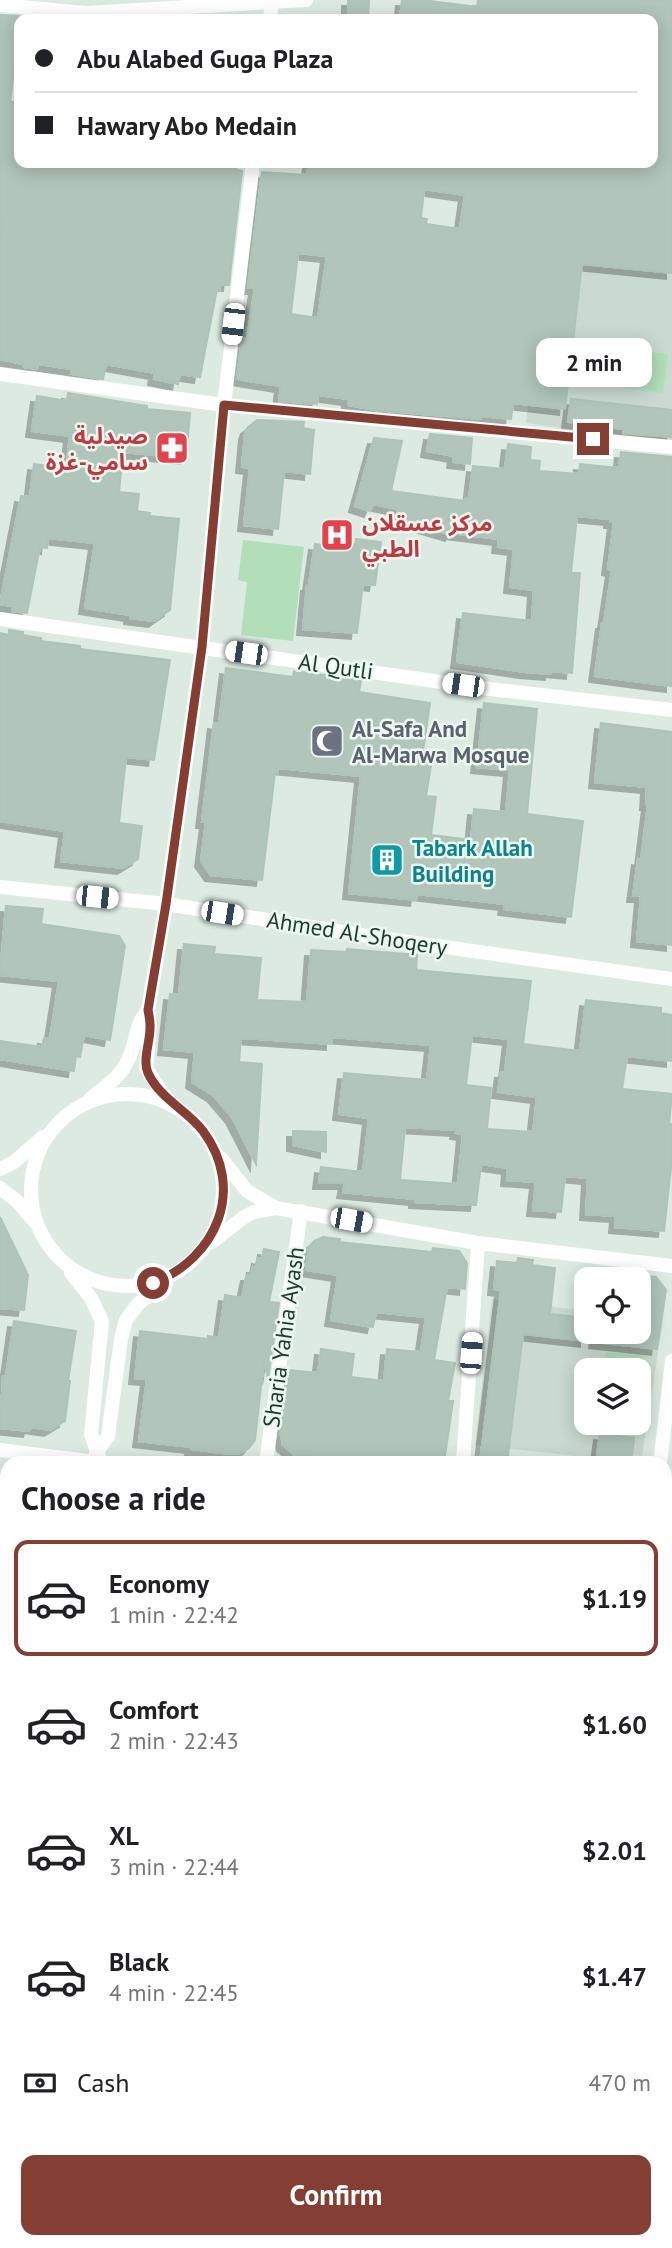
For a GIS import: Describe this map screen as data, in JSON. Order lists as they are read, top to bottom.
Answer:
{
  "streets": {
    "street": ["Al Qutli", "Ahmed Al-Shoqery", "Sharia Yahia Ayash"]
  },
  "places": {
    "pharmacy": ["صيدلية سامي-غزة"],
    "hospital": ["مركز عسقلان الطبي"],
    "mosque": ["Al-Safa And Al-Marwa Mosque"],
    "building": ["Tabark Allah Building"]
  },
  "page": {
    "banner": ["Abu Alabed Guga Plaza", "Hawary Abo Medain"],
    "bubble": "2 min",
    "heading": "Choose a ride",
    "list": [
      {
        "name": "Economy",
        "note": "1 min · 22:42",
        "value": "$1.19"
      },
      {
        "name": "Comfort",
        "note": "2 min · 22:43",
        "value": "$1.60"
      },
      {
        "name": "XL",
        "note": "3 min · 22:44",
        "value": "$2.01"
      },
      {
        "name": "Black",
        "note": "4 min · 22:45",
        "value": "$1.47"
      }
    ],
    "pay": ["Cash", "470 m"],
    "buttons": "Confirm"
  }
}
